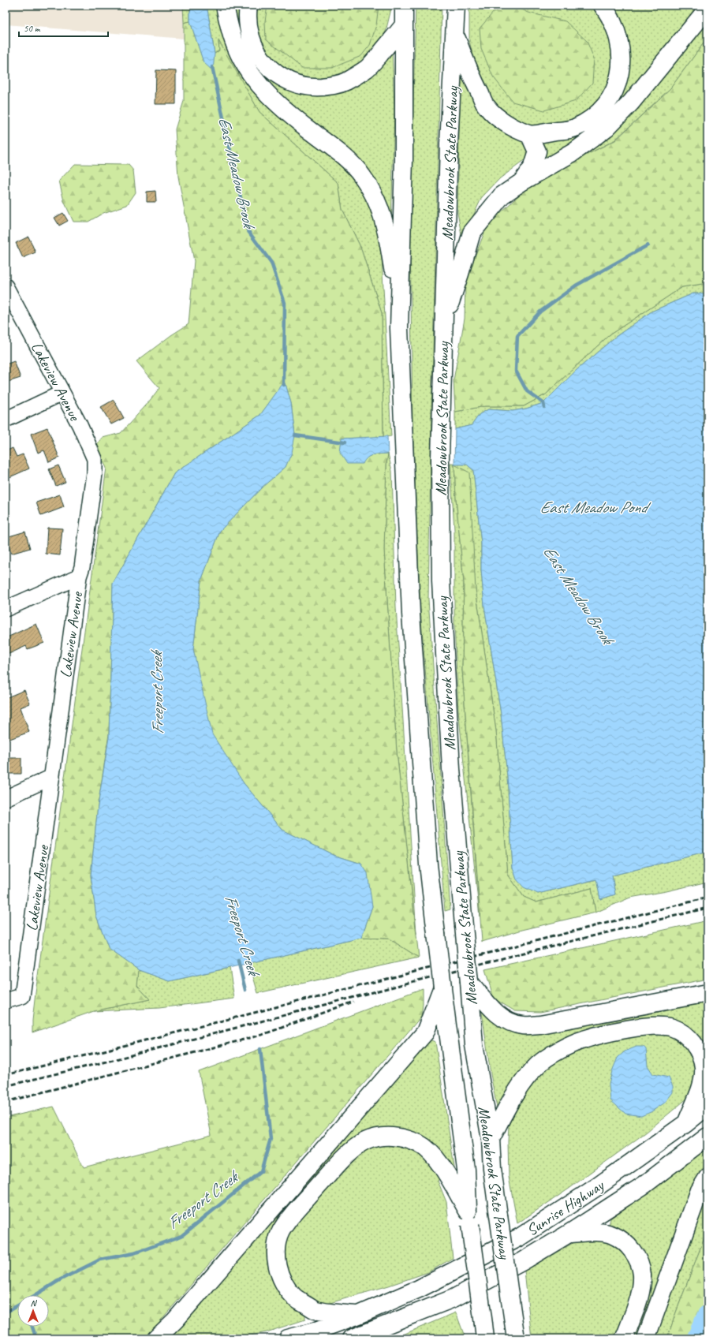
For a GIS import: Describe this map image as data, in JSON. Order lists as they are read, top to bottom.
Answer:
{
  "streets": {
    "highway": ["Meadowbrook State Parkway", "Sunrise Highway"],
    "street": ["Lakeview Avenue"]
  },
  "water": ["East Meadow Brook", "East Meadow Pond", "Freeport Creek"],
  "scale_bar": "50 m",
  "north": "top"
}
